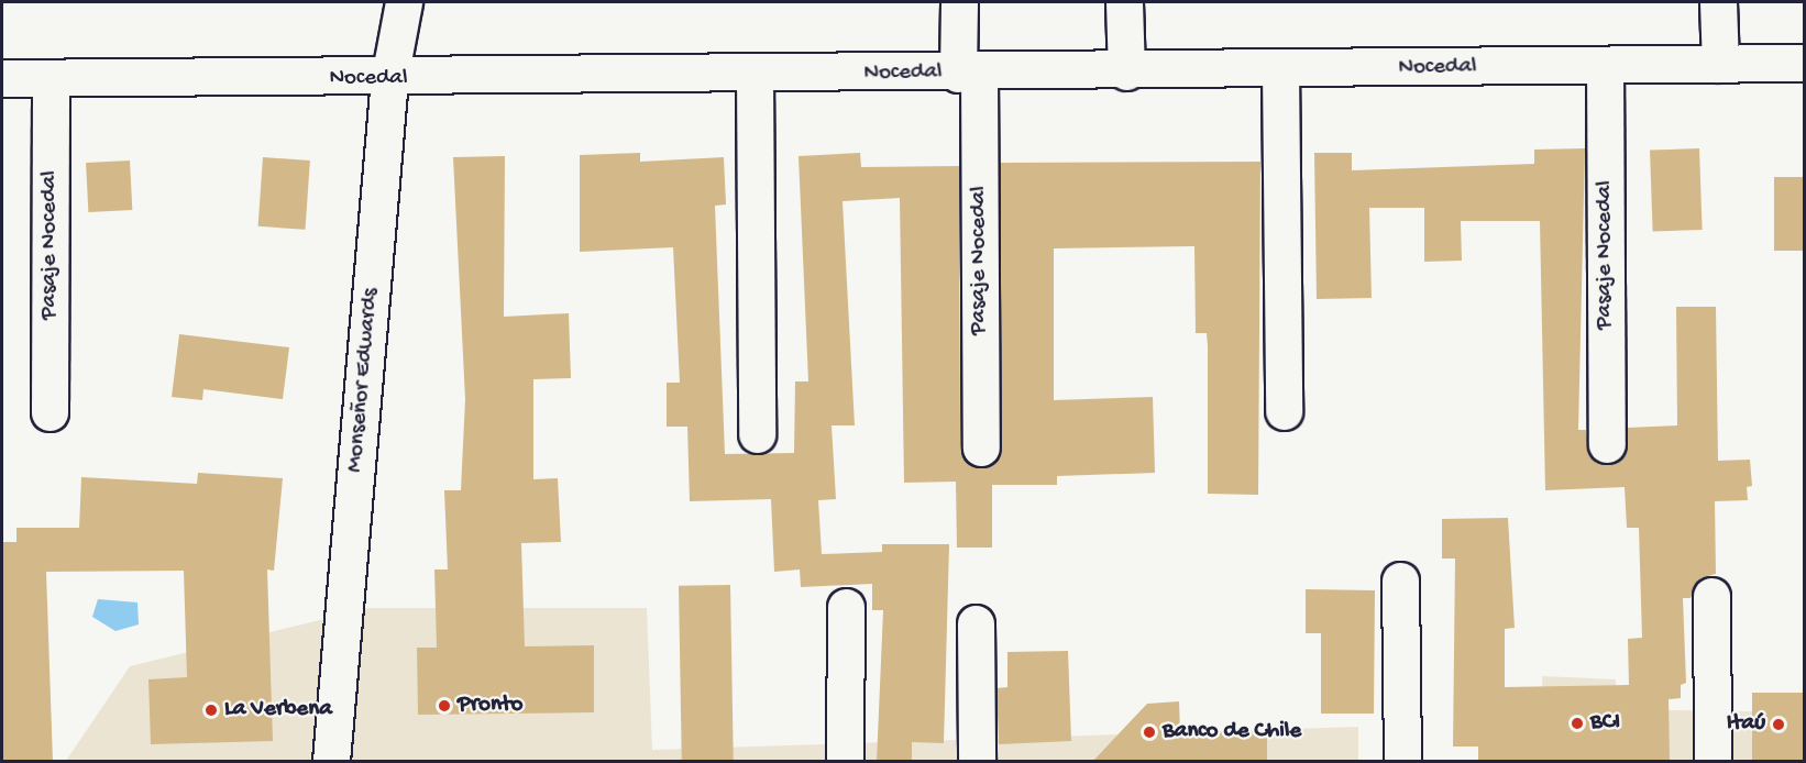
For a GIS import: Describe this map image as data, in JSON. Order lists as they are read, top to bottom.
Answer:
{
  "streets": {
    "street": ["Nocedal", "Pasaje Nocedal", "Monseñor Edwards"]
  },
  "crossings": [
    ["Nocedal", "Pasaje Nocedal"],
    ["Nocedal", "Monseñor Edwards"]
  ],
  "places": [
    "Pronto",
    "La Verbena",
    "BCI",
    "Itaú",
    "Banco de Chile"
  ]
}
